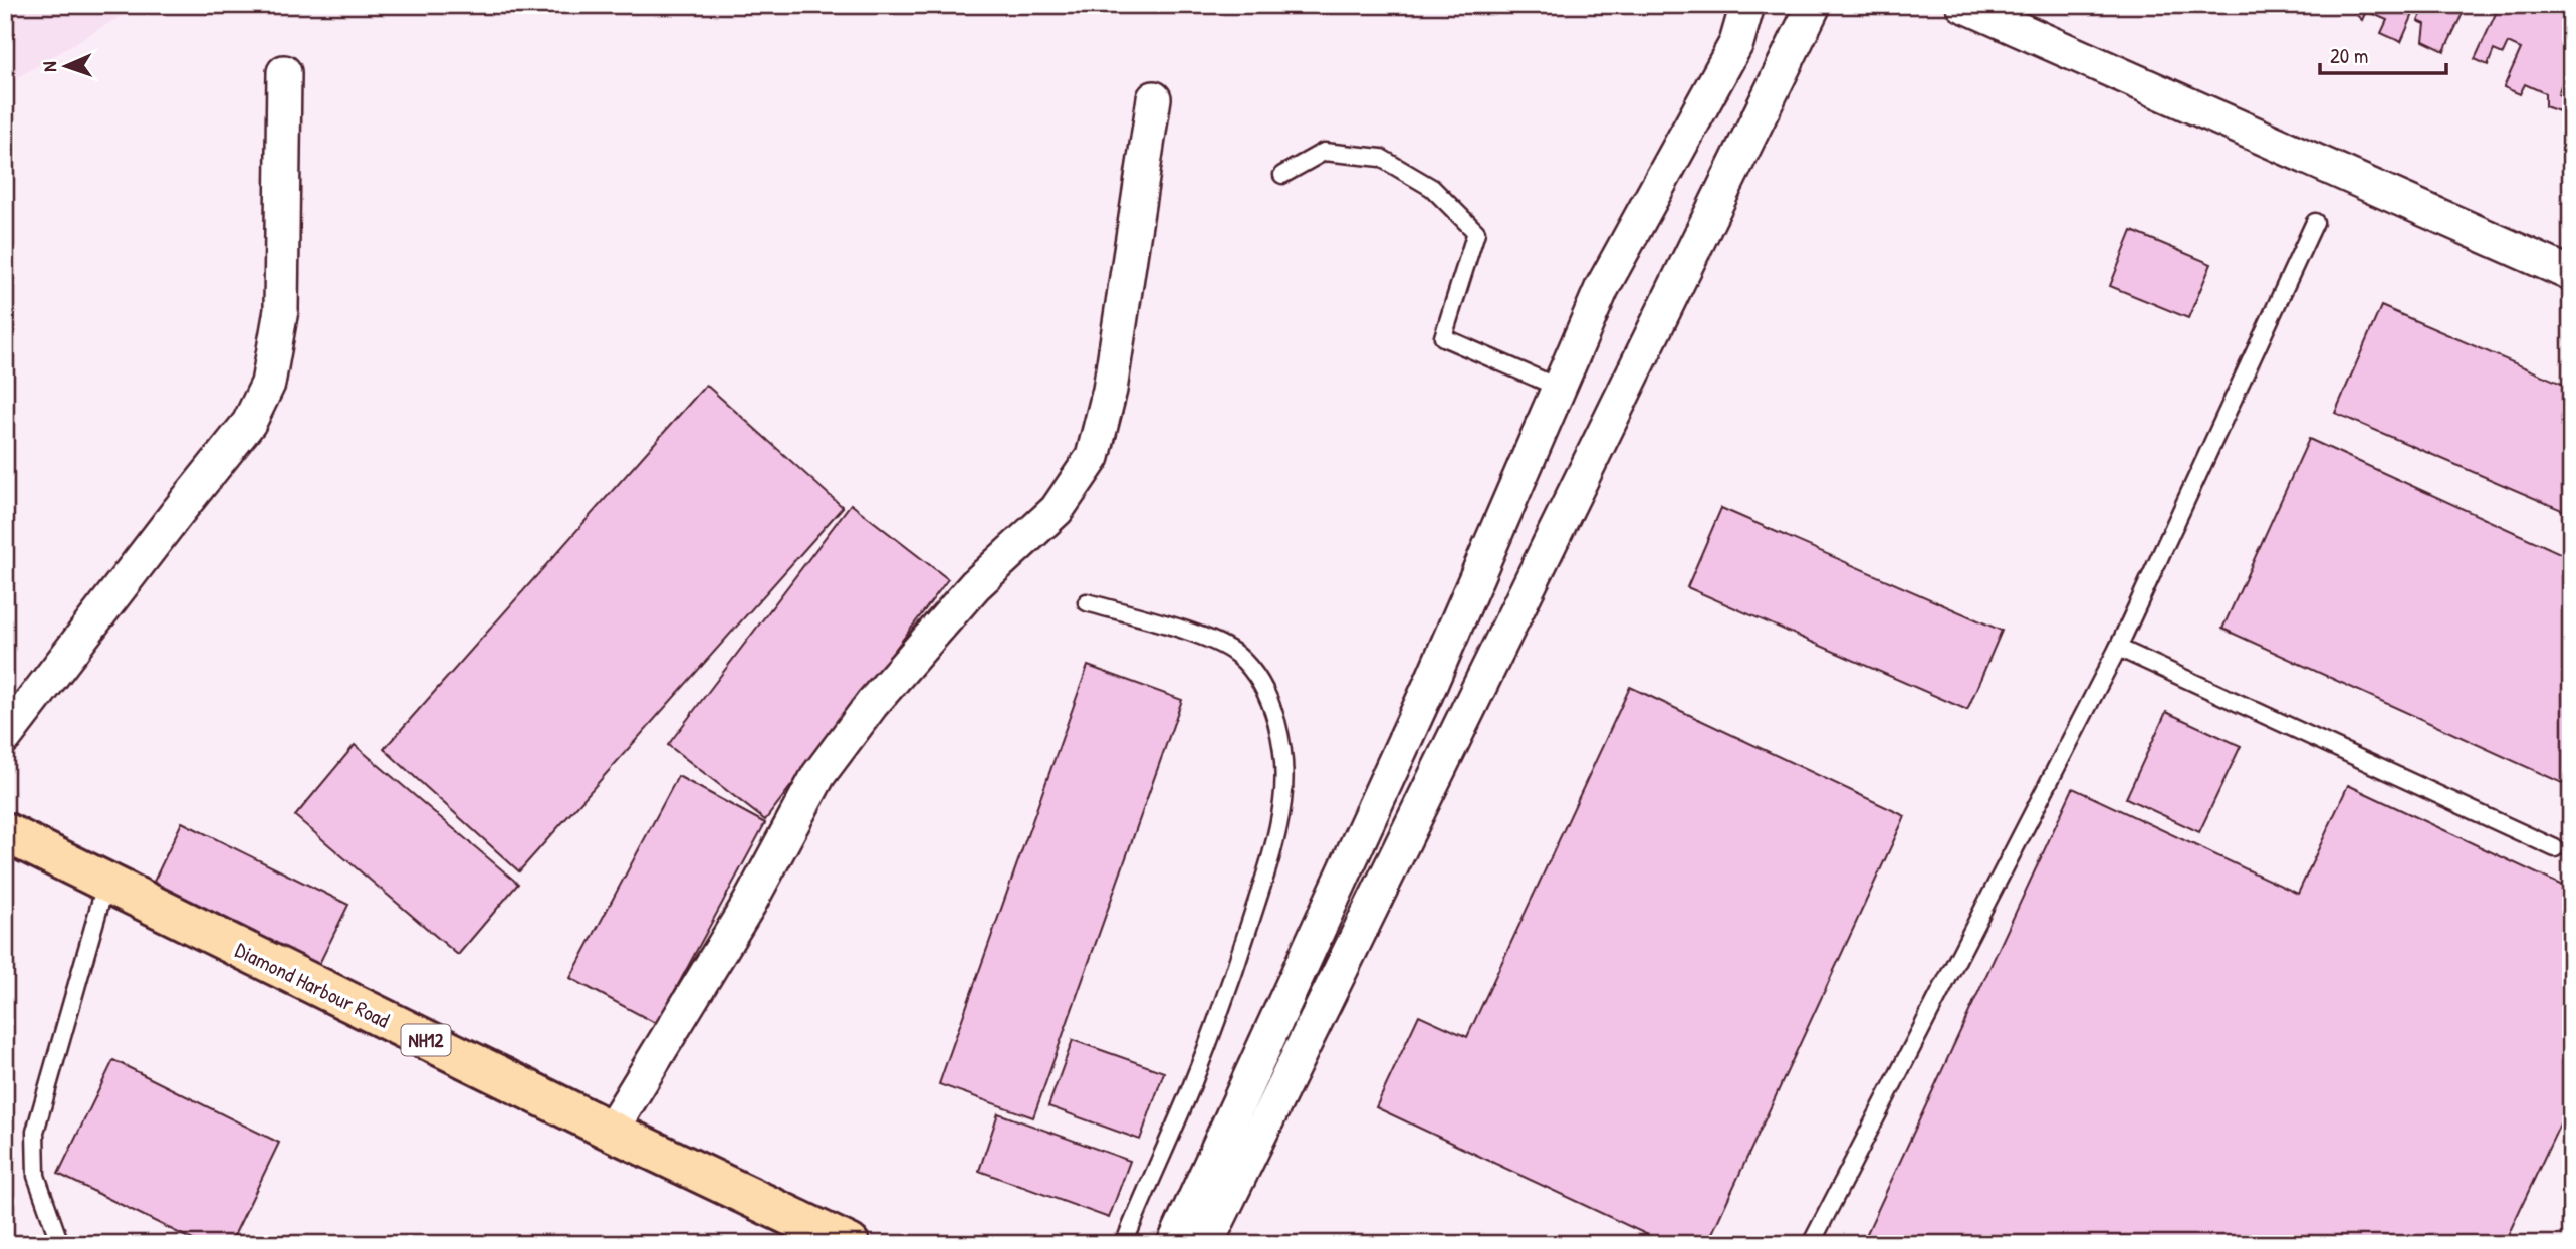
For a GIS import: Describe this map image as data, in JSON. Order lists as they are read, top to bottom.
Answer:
{
  "streets": {
    "highway": ["Diamond Harbour Road", "NH12"]
  },
  "scale_bar": "20 m",
  "north": "left"
}
